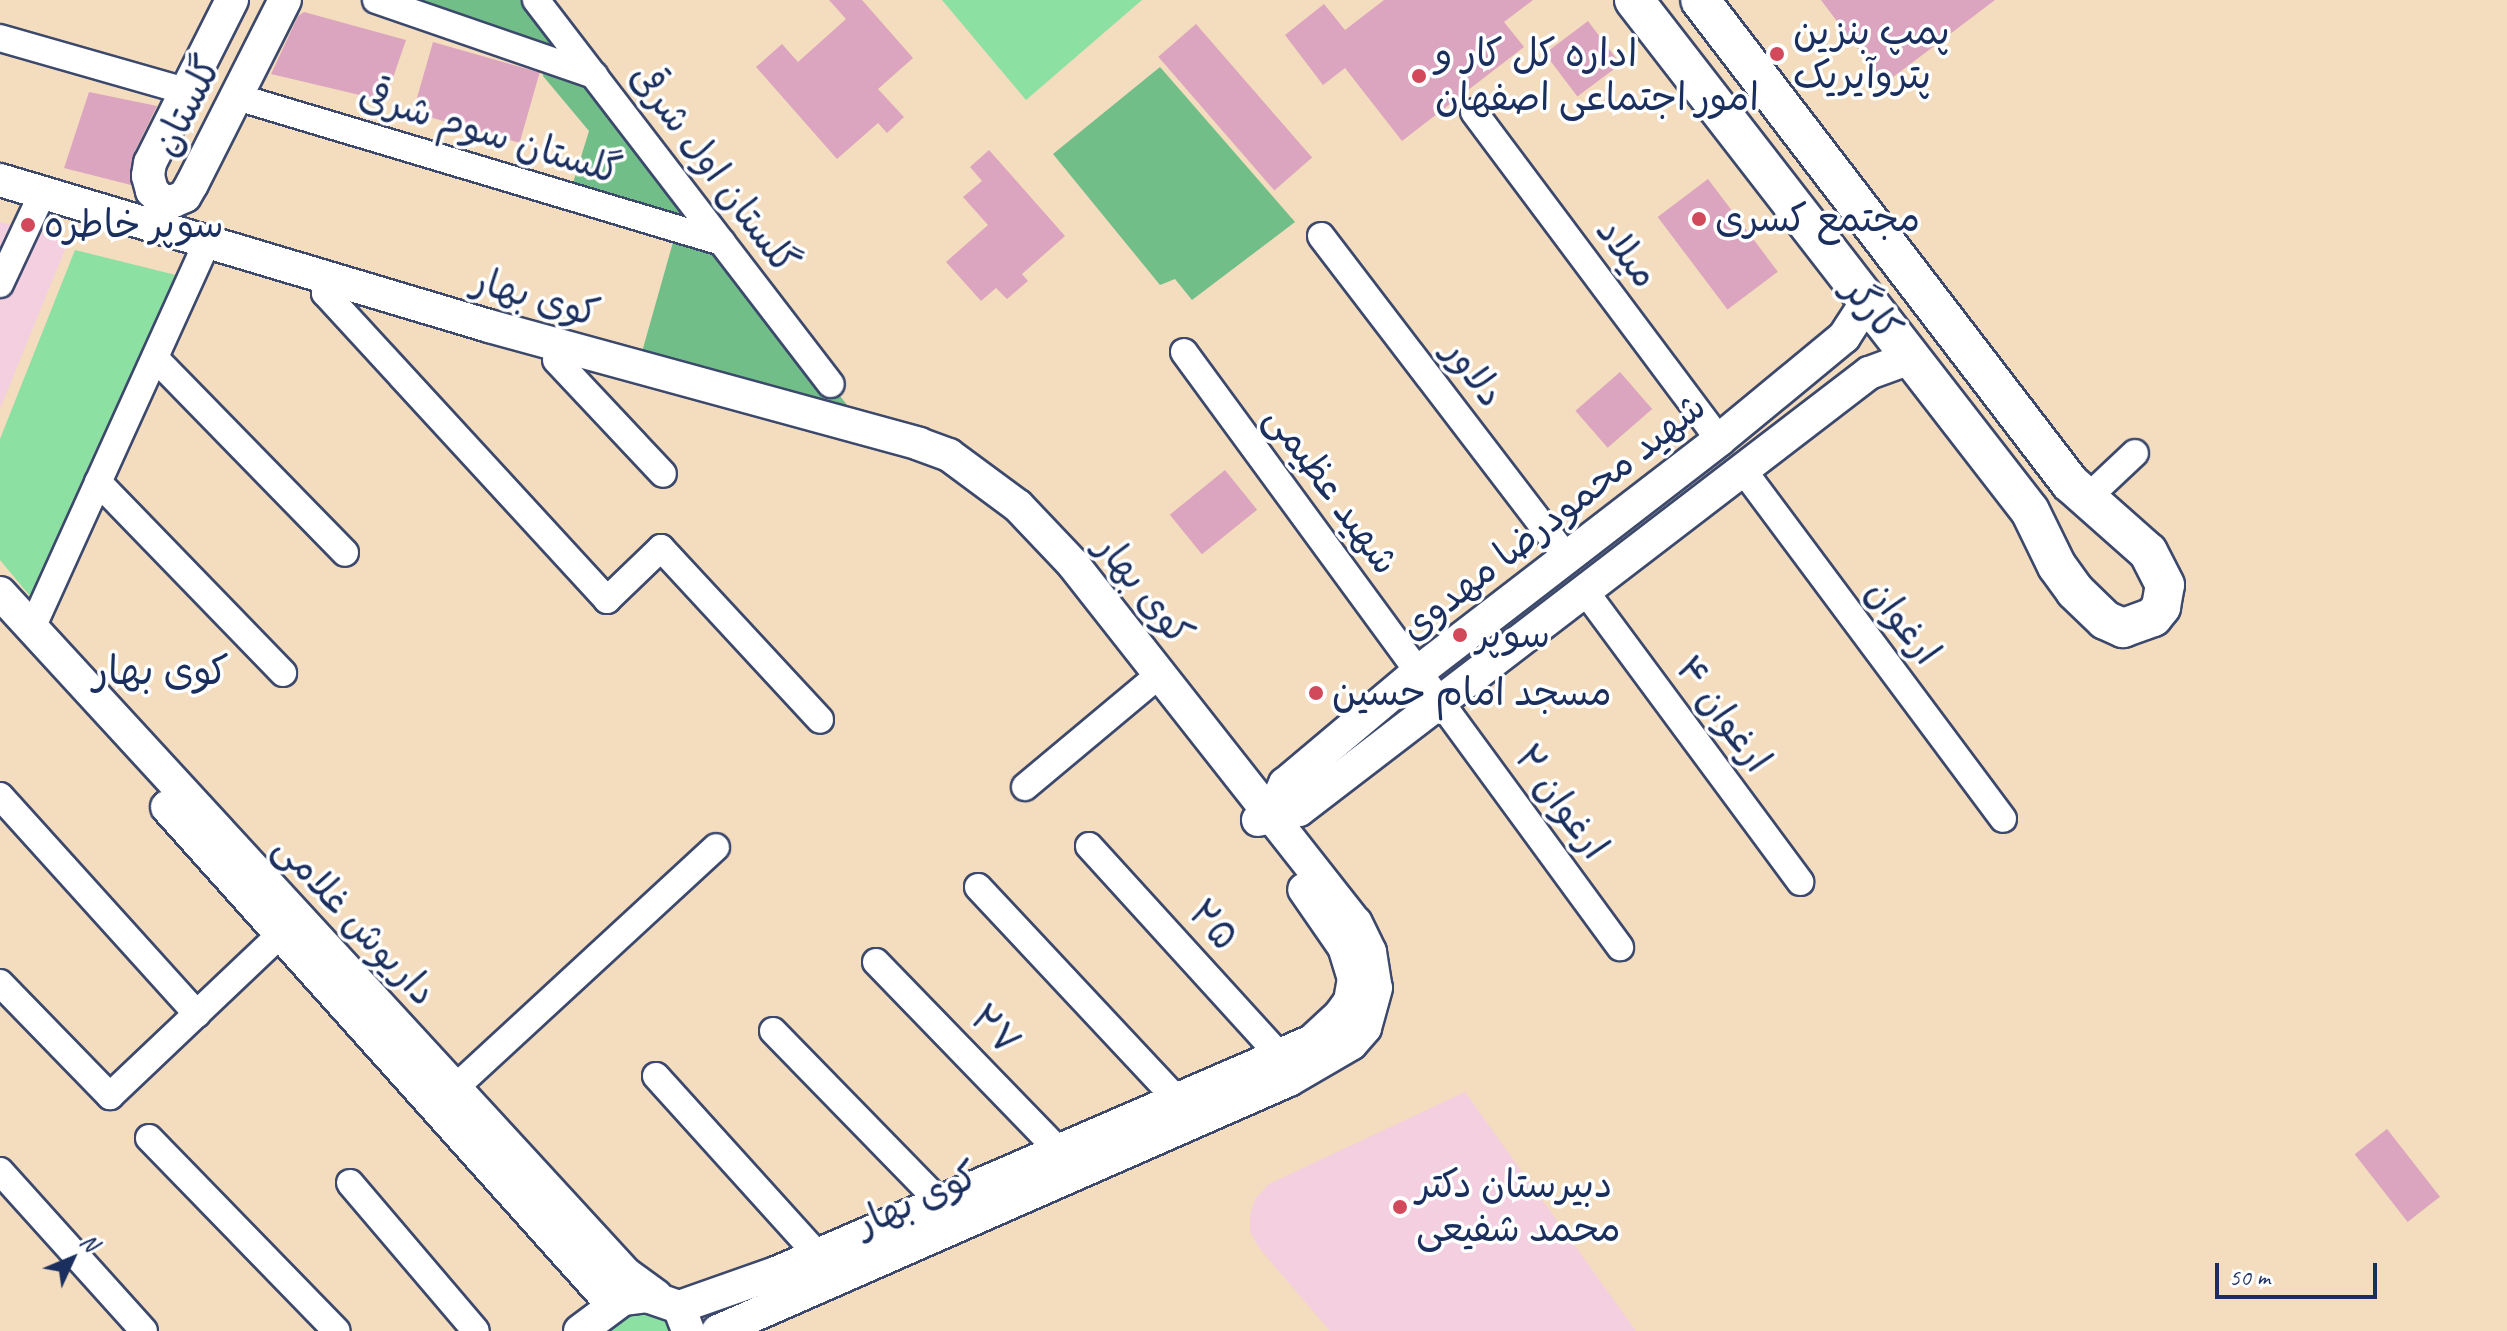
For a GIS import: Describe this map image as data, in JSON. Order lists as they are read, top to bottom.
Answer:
{
  "streets": {
    "main road": ["کارگر"],
    "street": [
      "گلستان",
      "گلستان سوم شرقی",
      "گلستان اول شرقی",
      "میلاد",
      "کوی بهار",
      "دلاور",
      "شهید عظیمی",
      "شهید محمودرضا مهدوی",
      "ارغوان",
      "ارغوان ۴",
      "ارغوان ۲",
      "داریوش غلامی",
      "۲۵",
      "۲۷"
    ]
  },
  "crossings": [
    ["گلستان", "گلستان سوم شرقی"],
    ["گلستان سوم شرقی", "گلستان اول شرقی"],
    ["میلاد", "شهید محمودرضا مهدوی"],
    ["کوی بهار", "شهید محمودرضا مهدوی"],
    ["کوی بهار", "داریوش غلامی"],
    ["کوی بهار", "۲۵"],
    ["کوی بهار", "۲۷"],
    ["کارگر", "شهید محمودرضا مهدوی"],
    ["دلاور", "شهید محمودرضا مهدوی"],
    ["شهید عظیمی", "شهید محمودرضا مهدوی"],
    ["شهید عظیمی", "ارغوان ۲"],
    ["شهید محمودرضا مهدوی", "ارغوان"],
    ["شهید محمودرضا مهدوی", "ارغوان ۴"],
    ["شهید محمودرضا مهدوی", "ارغوان ۲"]
  ],
  "districts": ["کوی بهار"],
  "places": [
    "پمپ بنزین پتروآیریک",
    "اداره کل کار و امور اجتماعی اصفهان",
    "مجتمع کسری",
    "سوپر خاطره",
    "سوپر",
    "مسجد امام حسین",
    "دبیرستان دکتر محمد شفیعی"
  ],
  "scale_bar": "50 m",
  "north": "top right"
}
